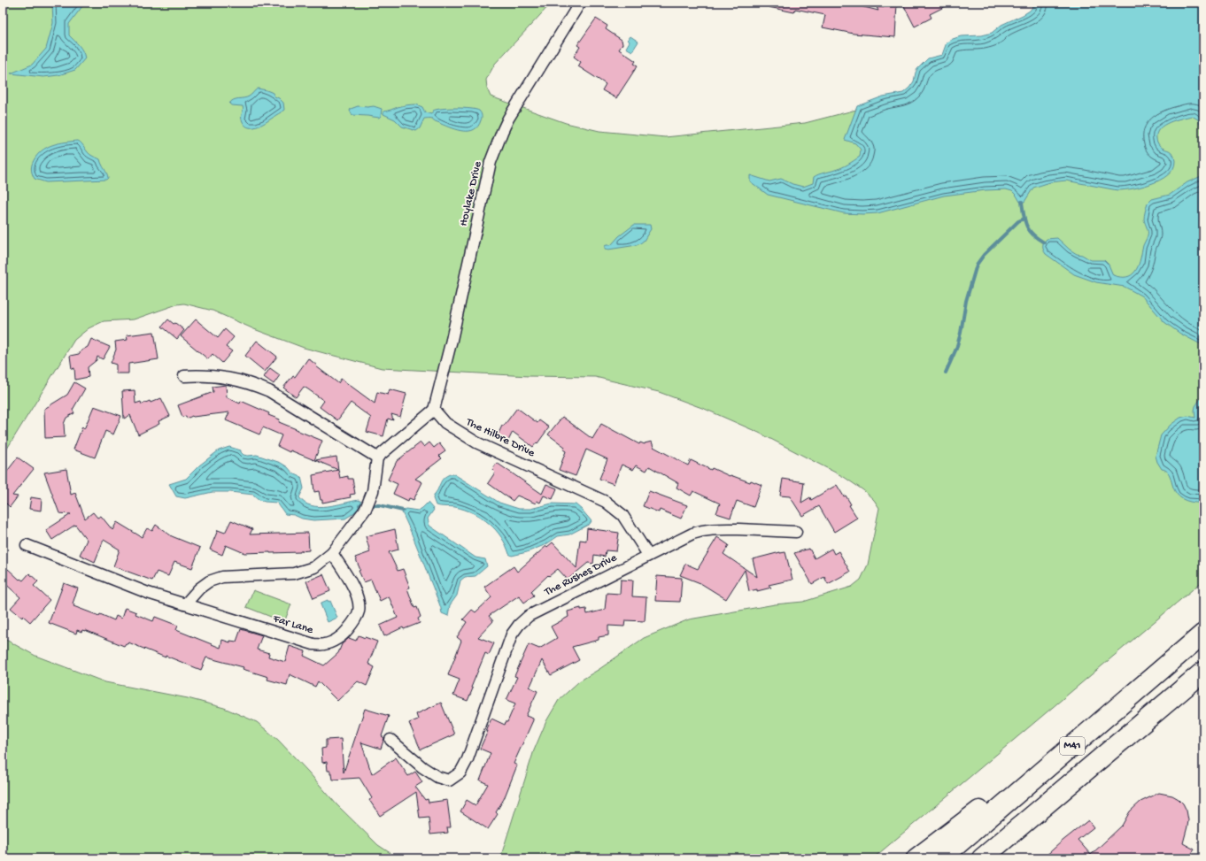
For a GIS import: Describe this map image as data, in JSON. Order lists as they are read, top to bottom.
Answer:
{
  "streets": {
    "highway": ["M41"],
    "street": [
      "Hoylake Drive",
      "The Hilbre Drive",
      "The Rushes Drive",
      "Far Lane"
    ]
  },
  "crossings": [
    ["Hoylake Drive", "The Hilbre Drive"],
    ["The Hilbre Drive", "The Rushes Drive"]
  ]
}
